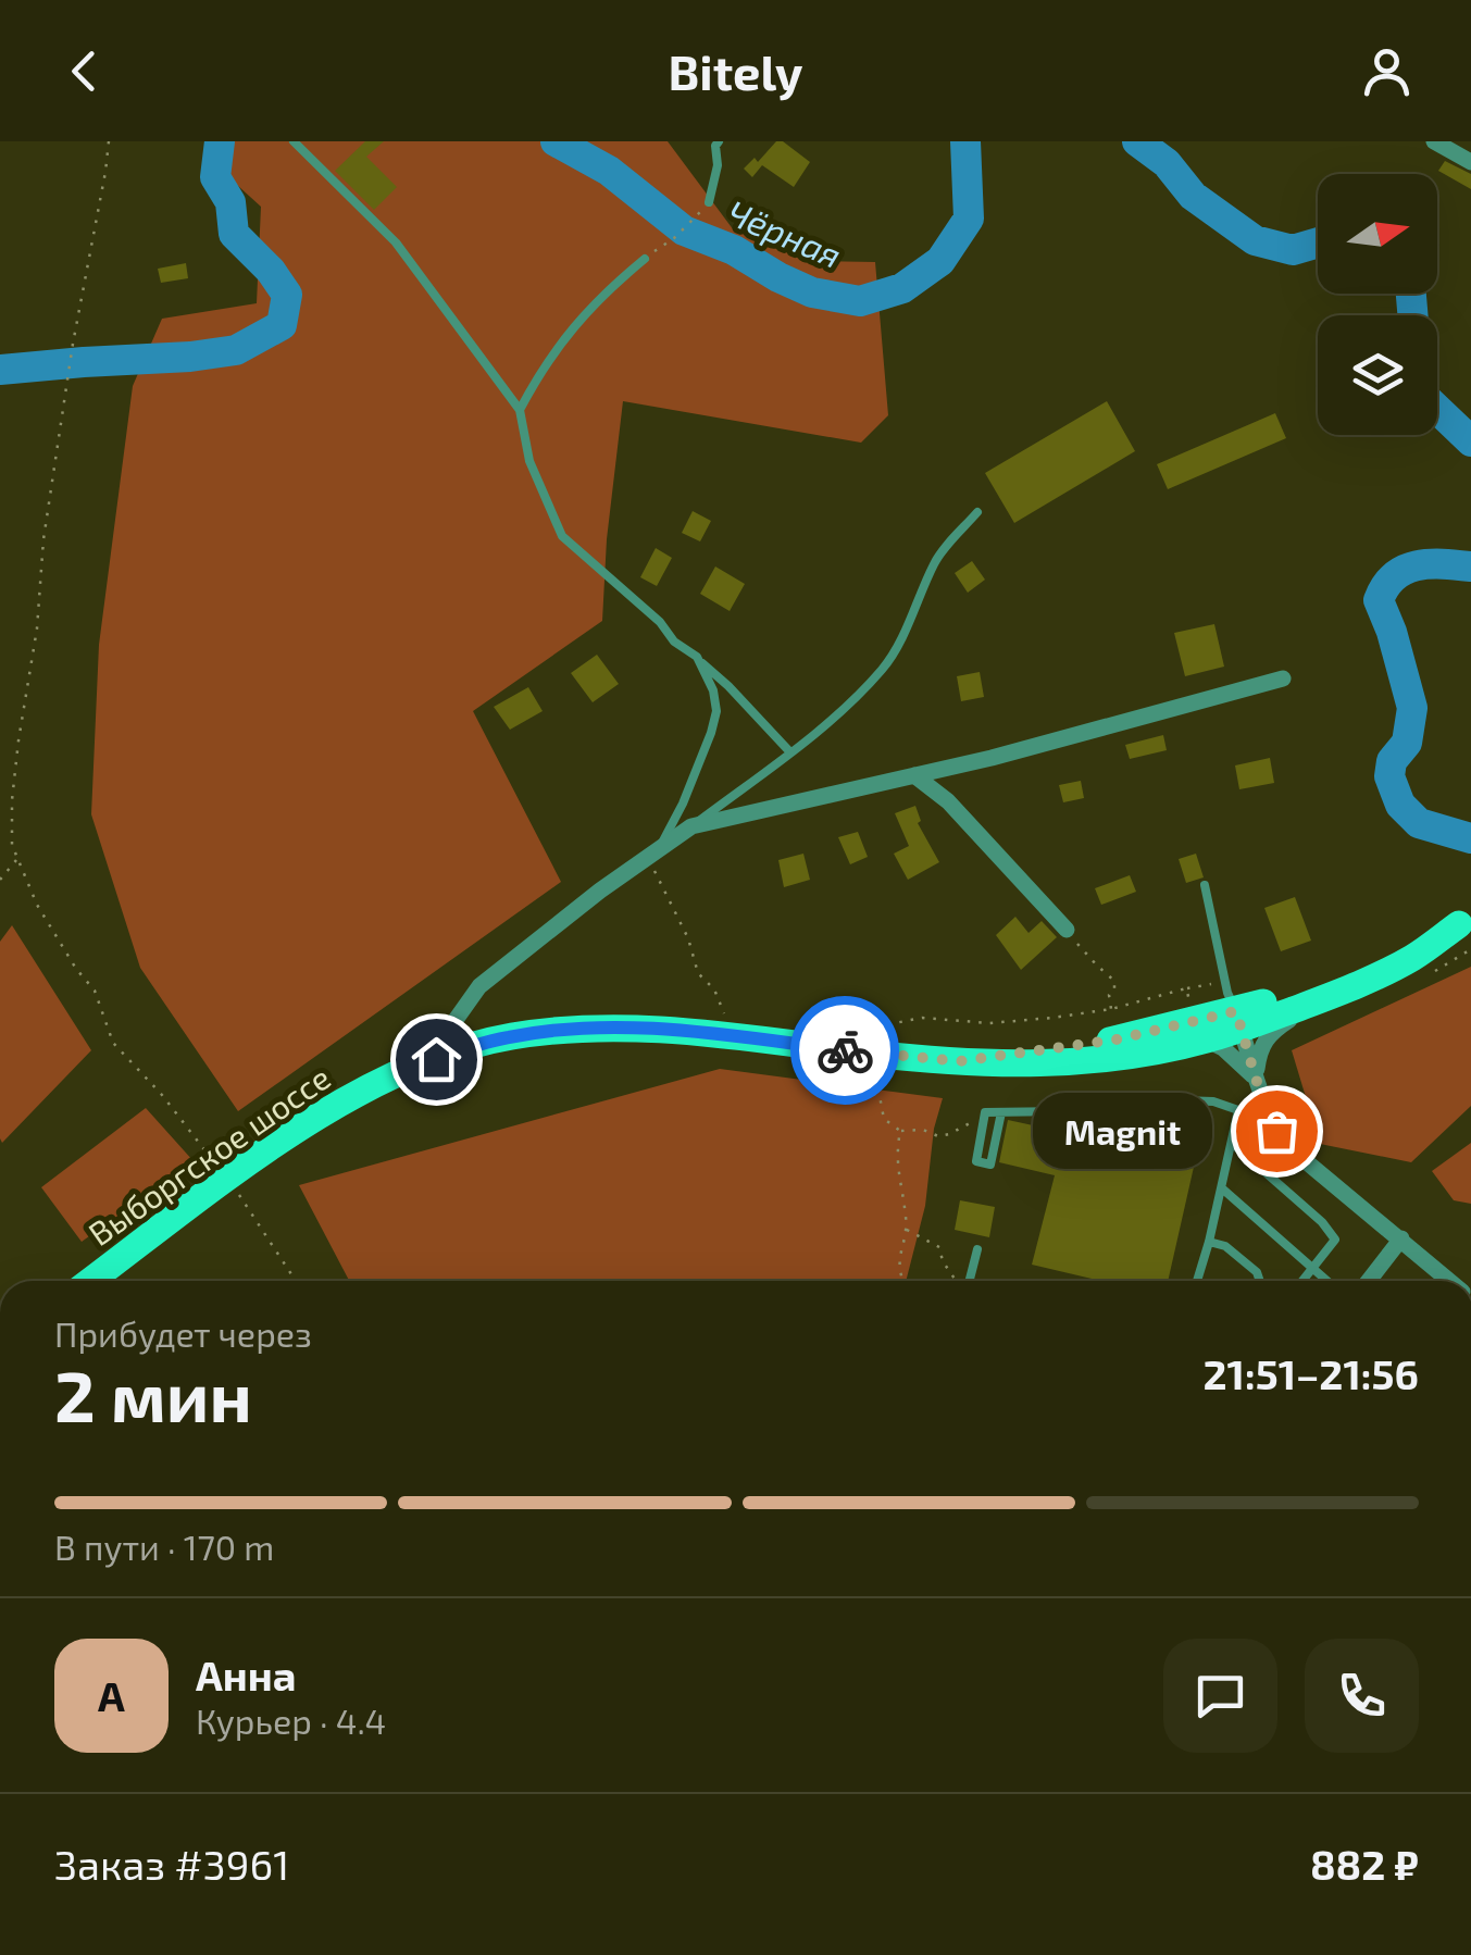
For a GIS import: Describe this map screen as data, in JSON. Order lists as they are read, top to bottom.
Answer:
{
  "streets": {
    "main road": ["Выборгское шоссе"]
  },
  "water": ["Чёрная"],
  "places": ["Magnit"],
  "north": "right",
  "page": {
    "header": "Bitely",
    "bubble": "Magnit",
    "heading": ["2 мин", "Прибудет через", "21:51–21:56"],
    "panel": [
      "Анна",
      "Курьер · 4.4",
      "Заказ #3961",
      "882 ₽"
    ],
    "bar": "В пути · 170 m",
    "round": "А"
  }
}
